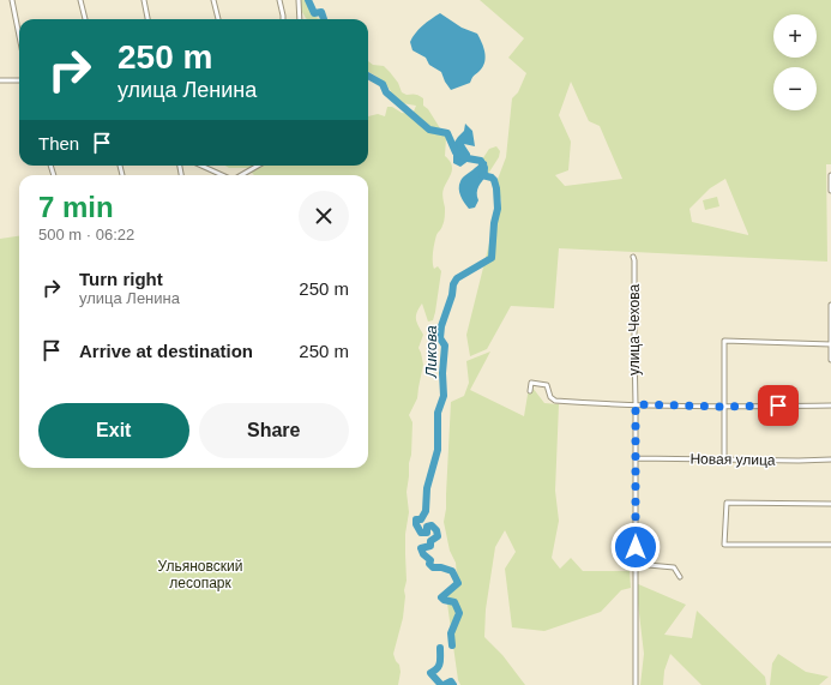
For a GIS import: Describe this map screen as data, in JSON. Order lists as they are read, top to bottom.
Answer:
{
  "streets": {
    "street": ["улица Чехова", "Новая улица"]
  },
  "crossings": [
    ["улица Чехова", "Новая улица"]
  ],
  "water": ["Ликова"],
  "parks": ["Ульяновский лесопарк"],
  "page": {
    "map_buttons": ["+", "−"],
    "turn": ["250 m", "улица Ленина"],
    "then": "Then",
    "heading": ["7 min", "500 m · 06:22"],
    "list": [
      {
        "name": "Turn right",
        "note": "улица Ленина",
        "value": "250 m"
      },
      {
        "name": "Arrive at destination",
        "value": "250 m"
      }
    ],
    "buttons": ["Exit", "Share"]
  }
}
